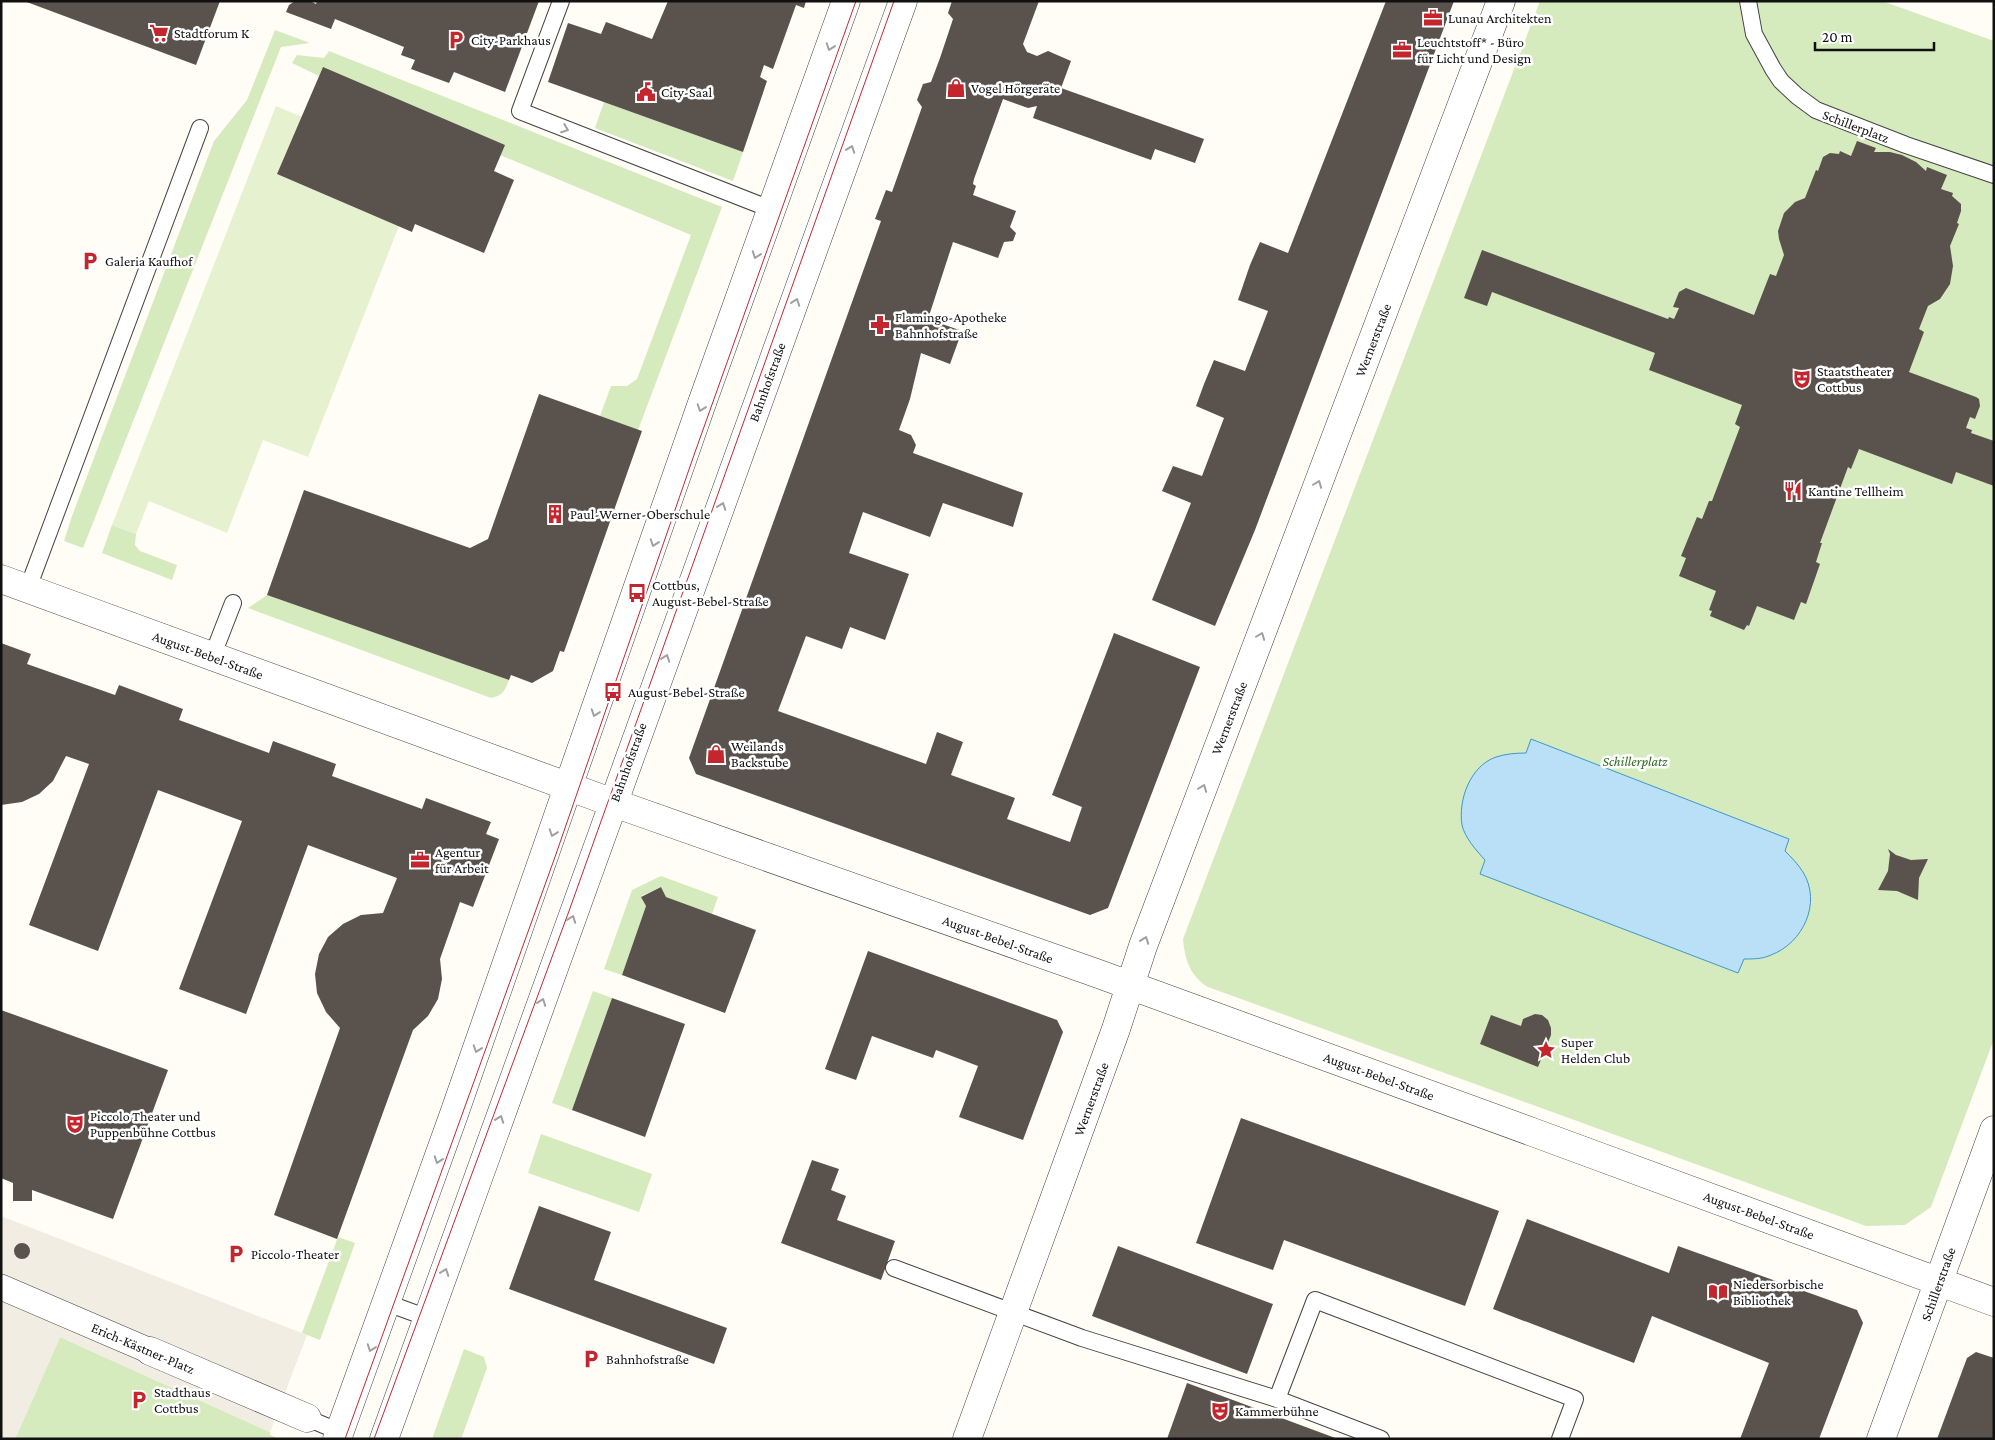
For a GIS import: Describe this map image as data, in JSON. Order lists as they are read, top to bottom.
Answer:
{
  "streets": {
    "street": [
      "Wernerstraße",
      "Bahnhofstraße",
      "August-Bebel-Straße",
      "Schillerstraße",
      "Erich-Kästner-Platz"
    ],
    "lane": ["Schillerplatz"]
  },
  "crossings": [
    ["Wernerstraße", "August-Bebel-Straße"],
    ["Bahnhofstraße", "August-Bebel-Straße"],
    ["August-Bebel-Straße", "Schillerstraße"]
  ],
  "one_way": ["Wernerstraße"],
  "parks": ["Schillerplatz"],
  "places": {
    "office": ["Lunau Architekten", "Leuchtstoff* - Büro für Licht und Design", "Agentur für Arbeit"],
    "supermarket": ["Stadtforum K"],
    "parking": [
      "City-Parkhaus",
      "Galeria Kaufhof",
      "Piccolo-Theater",
      "Bahnhofstraße",
      "Stadthaus Cottbus"
    ],
    "shop": ["Vogel Hörgeräte", "Weilands Backstube"],
    "public building": ["City-Saal"],
    "pharmacy": ["Flamingo-Apotheke Bahnhofstraße"],
    "theatre": ["Staatstheater Cottbus", "Piccolo Theater und Puppenbühne Cottbus", "Kammerbühne"],
    "restaurant": ["Kantine Tellheim"],
    "building": ["Paul-Werner-Oberschule"],
    "bus stop": ["Cottbus, August-Bebel-Straße", "August-Bebel-Straße"],
    "place": ["Super Helden Club"],
    "library": ["Niedersorbische Bibliothek"]
  },
  "scale_bar": "20 m"
}
